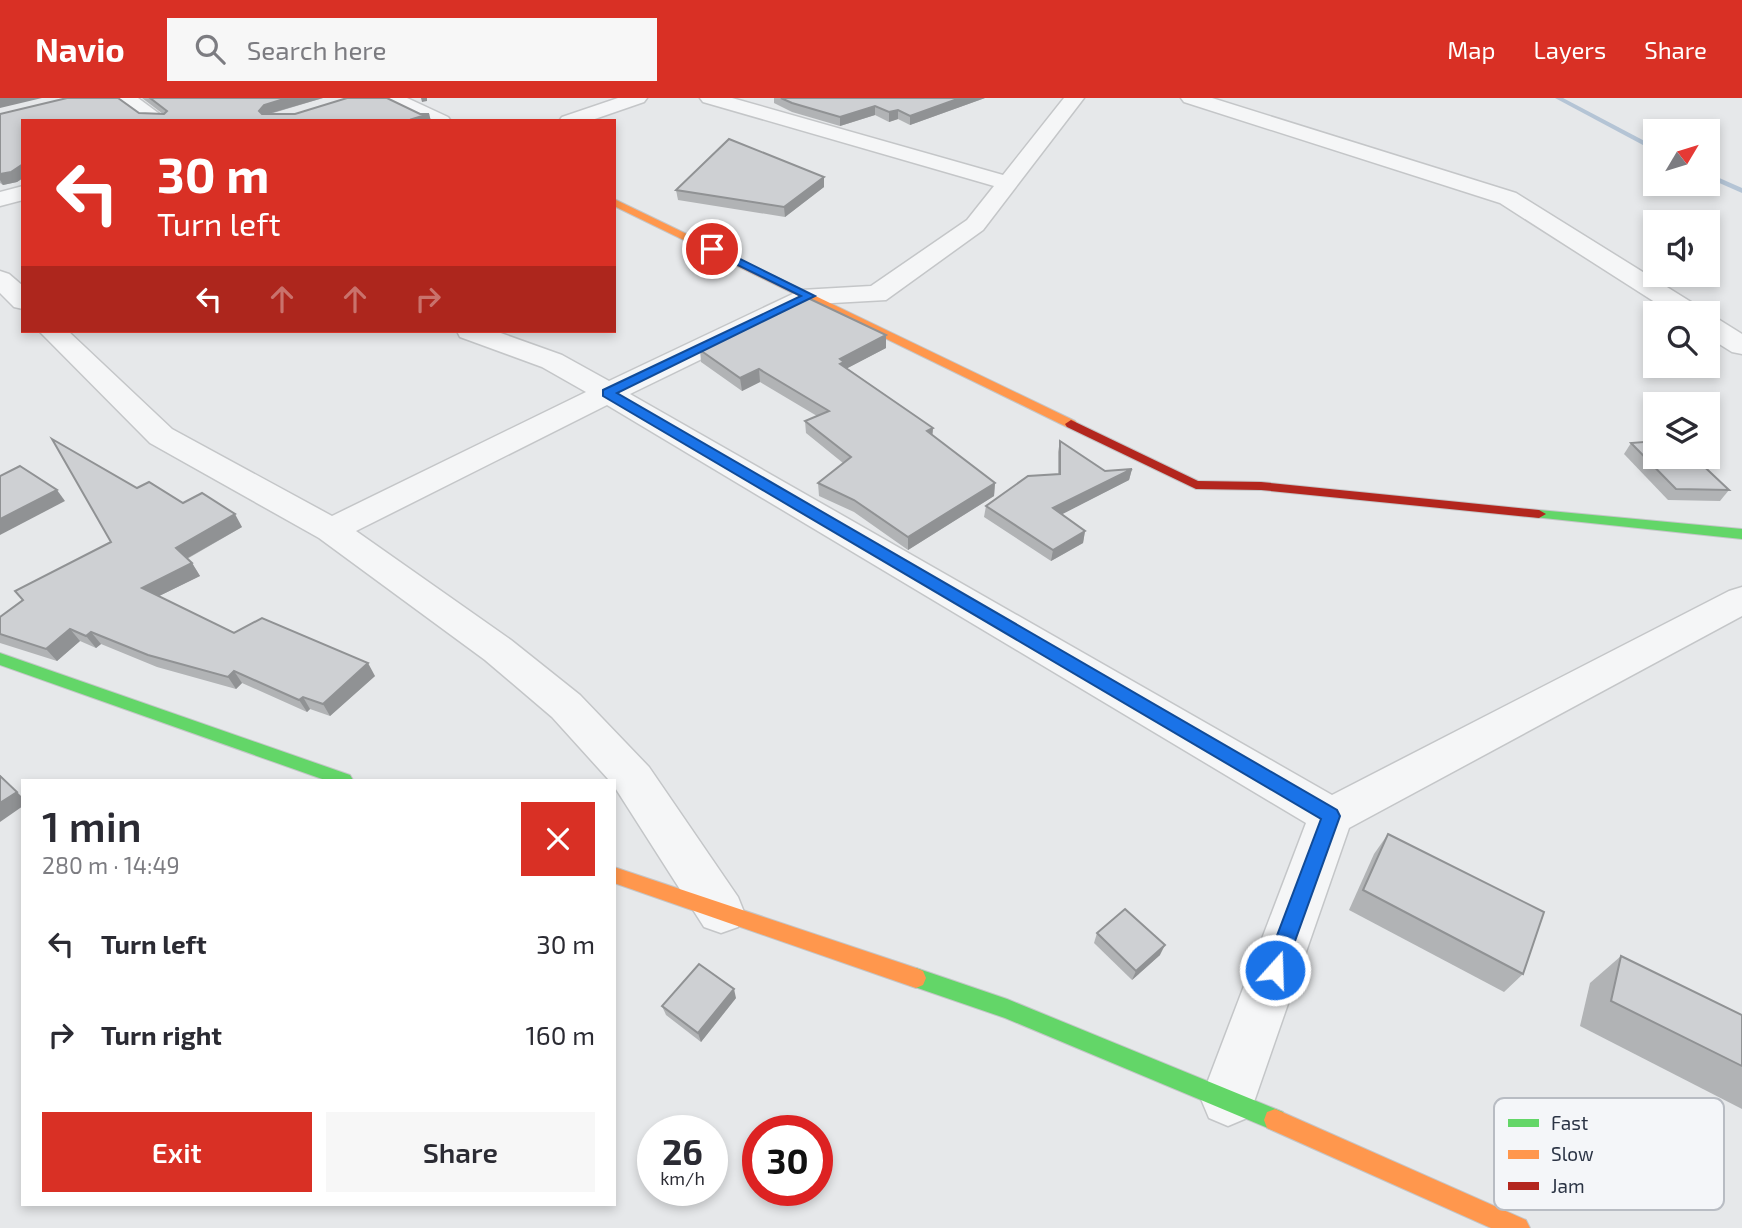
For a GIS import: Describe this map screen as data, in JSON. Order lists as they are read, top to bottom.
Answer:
{
  "legend": ["Fast", "Slow", "Jam"],
  "north": "top right",
  "page": {
    "header": "Navio",
    "search": "Search here",
    "nav": ["Map", "Layers", "Share"],
    "turn": ["30 m", "Turn left"],
    "heading": ["1 min", "280 m · 14:49"],
    "list": [
      {
        "name": "Turn left",
        "value": "30 m"
      },
      {
        "name": "Turn right",
        "value": "160 m"
      }
    ],
    "buttons": ["Exit", "Share"],
    "speed": "26 km/h",
    "limit": "30"
  }
}
